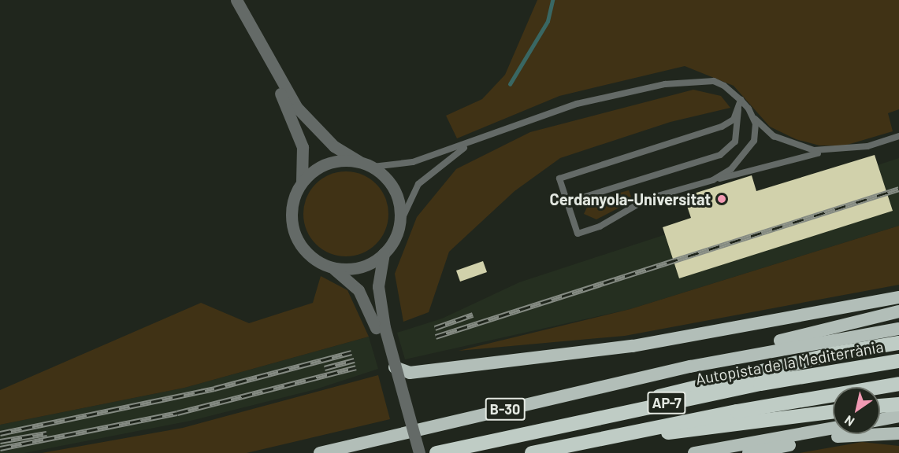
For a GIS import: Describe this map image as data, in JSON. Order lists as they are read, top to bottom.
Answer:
{
  "streets": {
    "highway": ["Autopista de la Mediterrània", "AP-7", "B-30"]
  },
  "places": ["Cerdanyola-Universitat"],
  "north": "bottom left"
}
